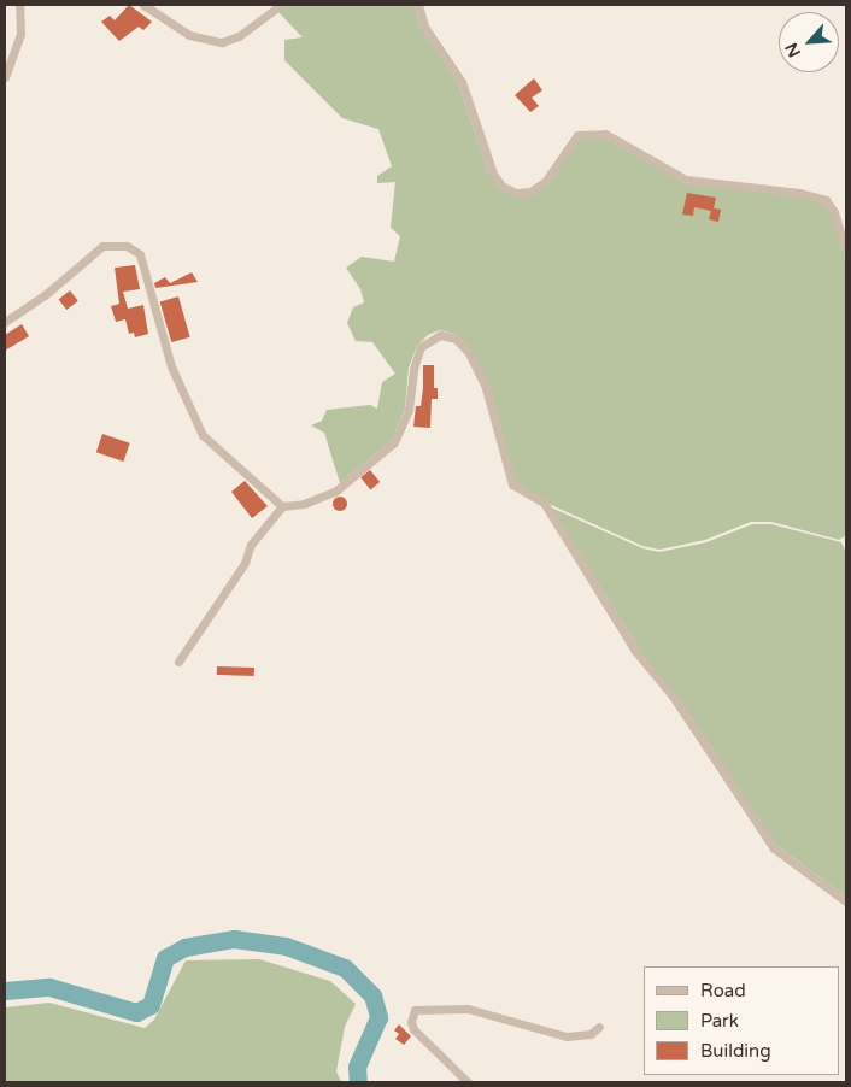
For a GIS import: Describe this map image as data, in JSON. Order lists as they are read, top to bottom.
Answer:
{
  "legend": ["Road", "Park", "Building"],
  "north": "bottom left"
}
